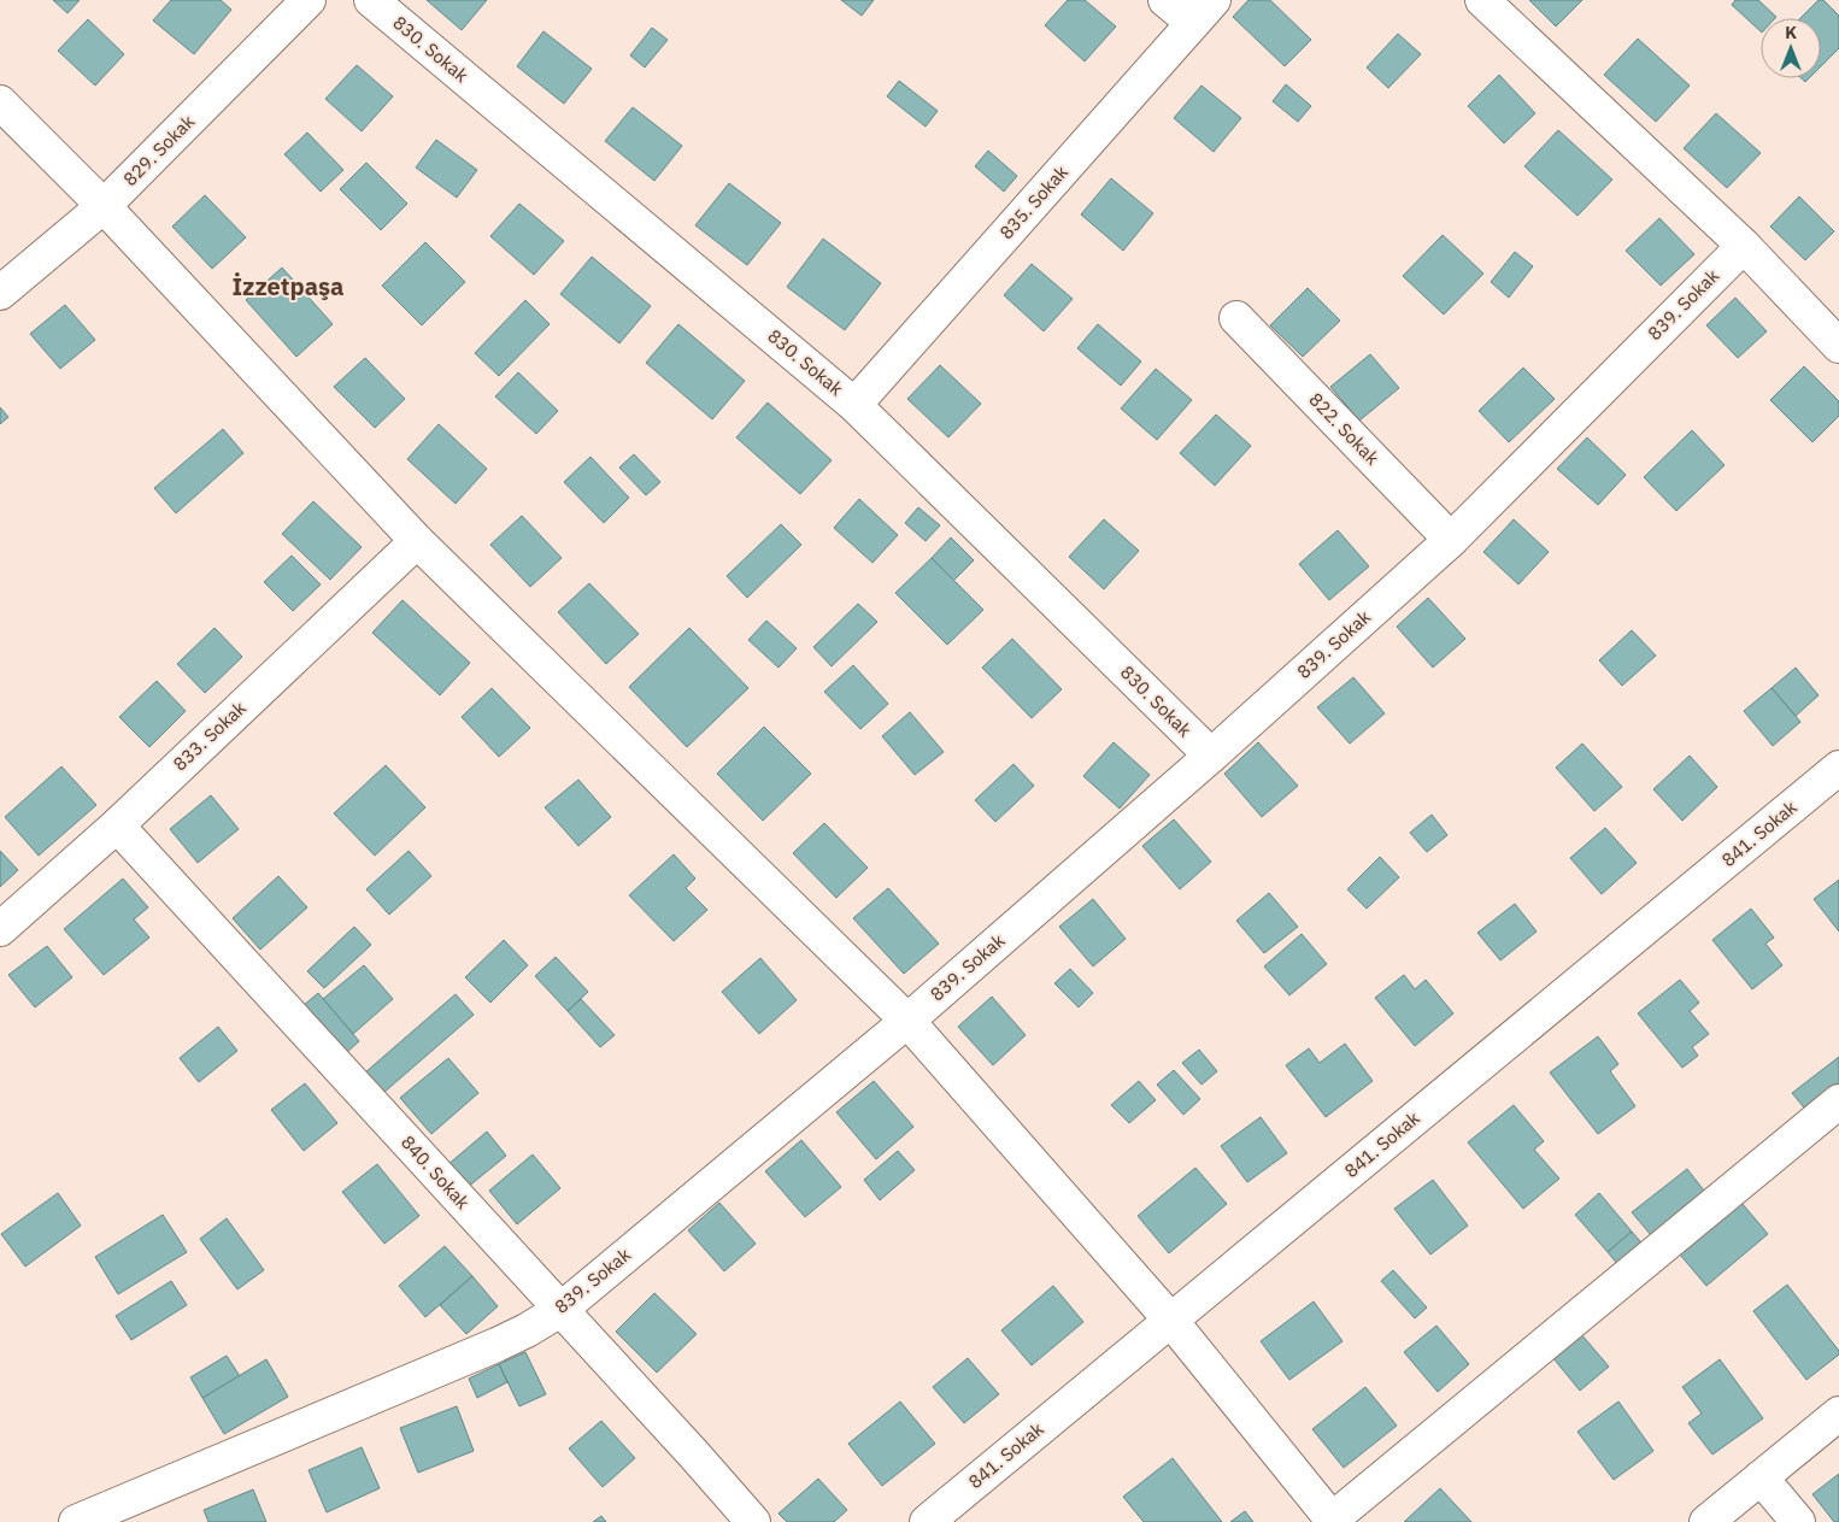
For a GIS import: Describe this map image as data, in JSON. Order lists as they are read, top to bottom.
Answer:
{
  "streets": {
    "street": [
      "830. Sokak",
      "829. Sokak",
      "835. Sokak",
      "839. Sokak",
      "822. Sokak",
      "833. Sokak",
      "841. Sokak",
      "840. Sokak"
    ]
  },
  "crossings": [
    ["830. Sokak", "835. Sokak"],
    ["830. Sokak", "839. Sokak"],
    ["839. Sokak", "822. Sokak"],
    ["839. Sokak", "840. Sokak"],
    ["833. Sokak", "840. Sokak"]
  ],
  "districts": ["İzzetpaşa"],
  "north": "top"
}
